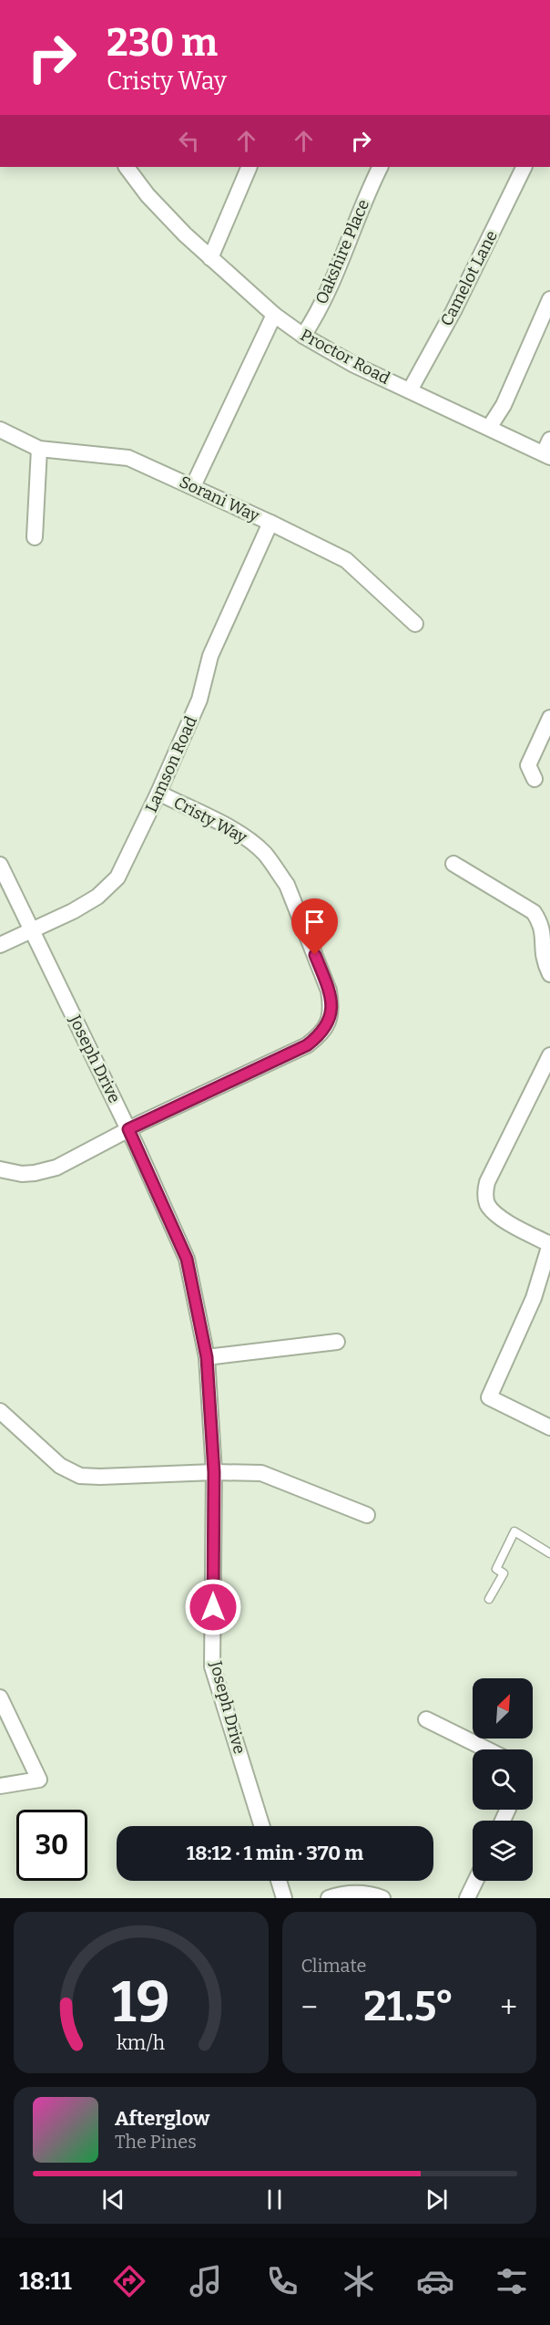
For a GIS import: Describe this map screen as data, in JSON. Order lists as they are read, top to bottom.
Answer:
{
  "streets": {
    "street": [
      "Oakshire Place",
      "Camelot Lane",
      "Proctor Road",
      "Sorani Way",
      "Lamson Road",
      "Cristy Way",
      "Joseph Drive"
    ]
  },
  "crossings": [
    ["Oakshire Place", "Proctor Road"],
    ["Camelot Lane", "Proctor Road"],
    ["Sorani Way", "Lamson Road"],
    ["Lamson Road", "Cristy Way"],
    ["Lamson Road", "Joseph Drive"],
    ["Cristy Way", "Joseph Drive"]
  ],
  "north": "top right",
  "page": {
    "turn": ["230 m", "Cristy Way"],
    "limit": "30",
    "trip": "18:12 · 1 min · 370 m",
    "tile": "Climate",
    "heat": ["−", "21.5°", "+"],
    "song": ["Afterglow", "The Pines"],
    "tabs": "18:11",
    "gauge": ["19", "km/h"]
  }
}
